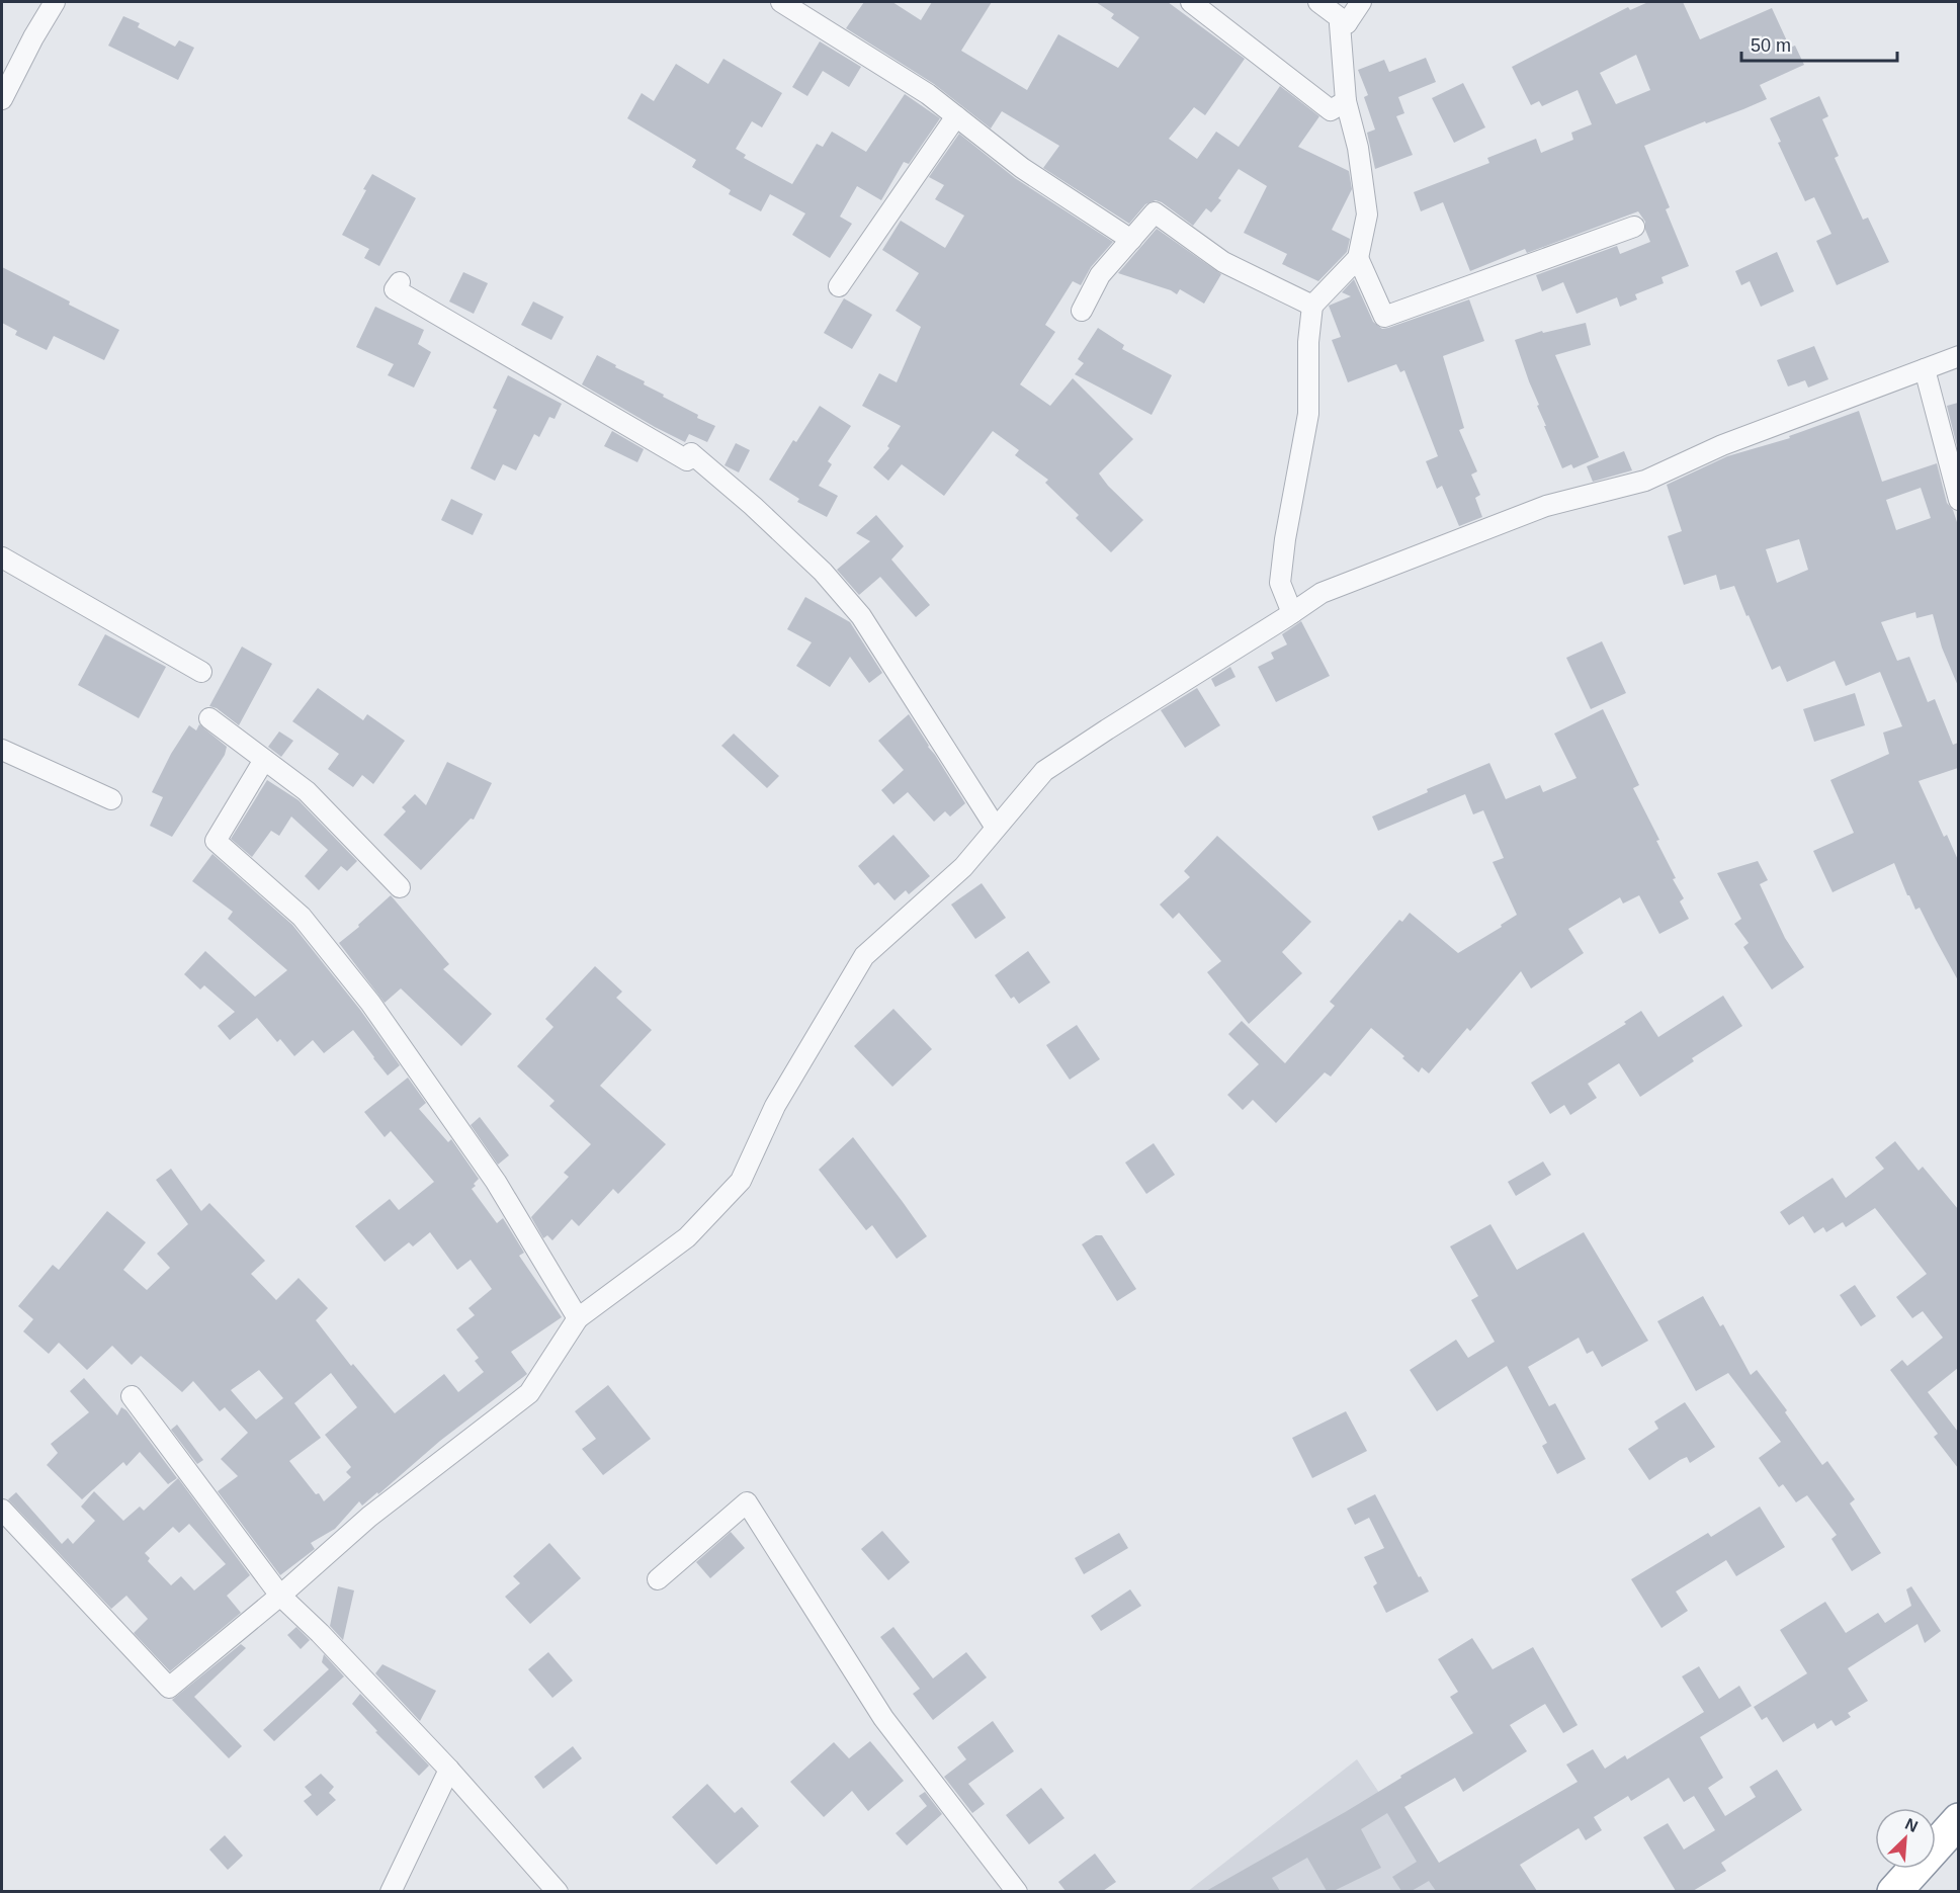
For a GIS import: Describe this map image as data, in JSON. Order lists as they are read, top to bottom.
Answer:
{
  "scale_bar": "50 m",
  "north": "top right"
}
